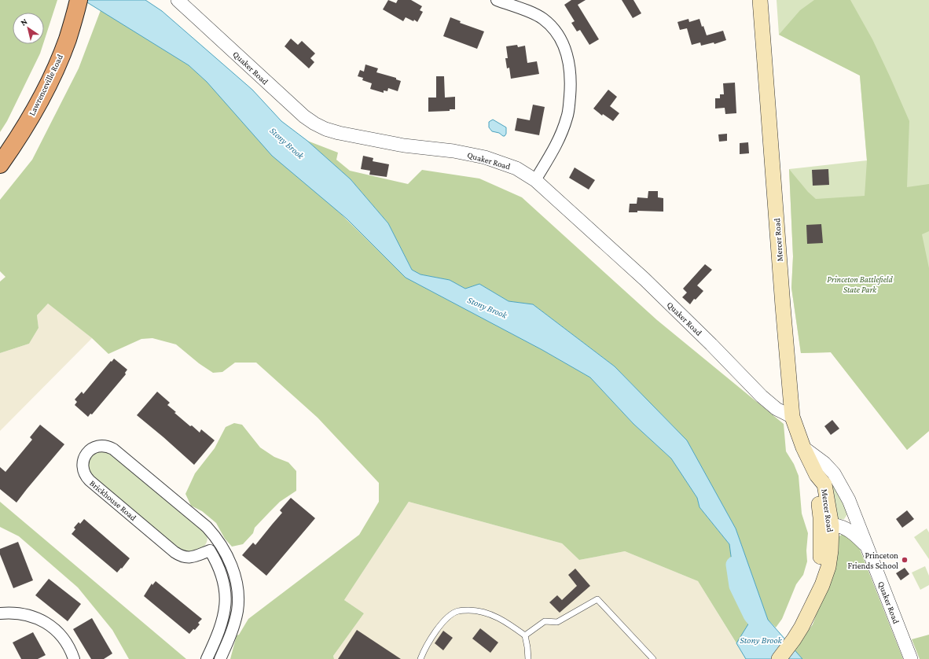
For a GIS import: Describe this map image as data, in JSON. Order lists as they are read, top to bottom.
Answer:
{
  "streets": {
    "highway": ["Lawrenceville Road"],
    "main road": ["Mercer Road"],
    "street": ["Quaker Road", "Brickhouse Road"]
  },
  "crossings": [
    ["Quaker Road", "Mercer Road"]
  ],
  "water": ["Stony Brook"],
  "parks": ["Princeton Battlefield State Park"],
  "places": ["Princeton Friends School"],
  "north": "top left"
}
